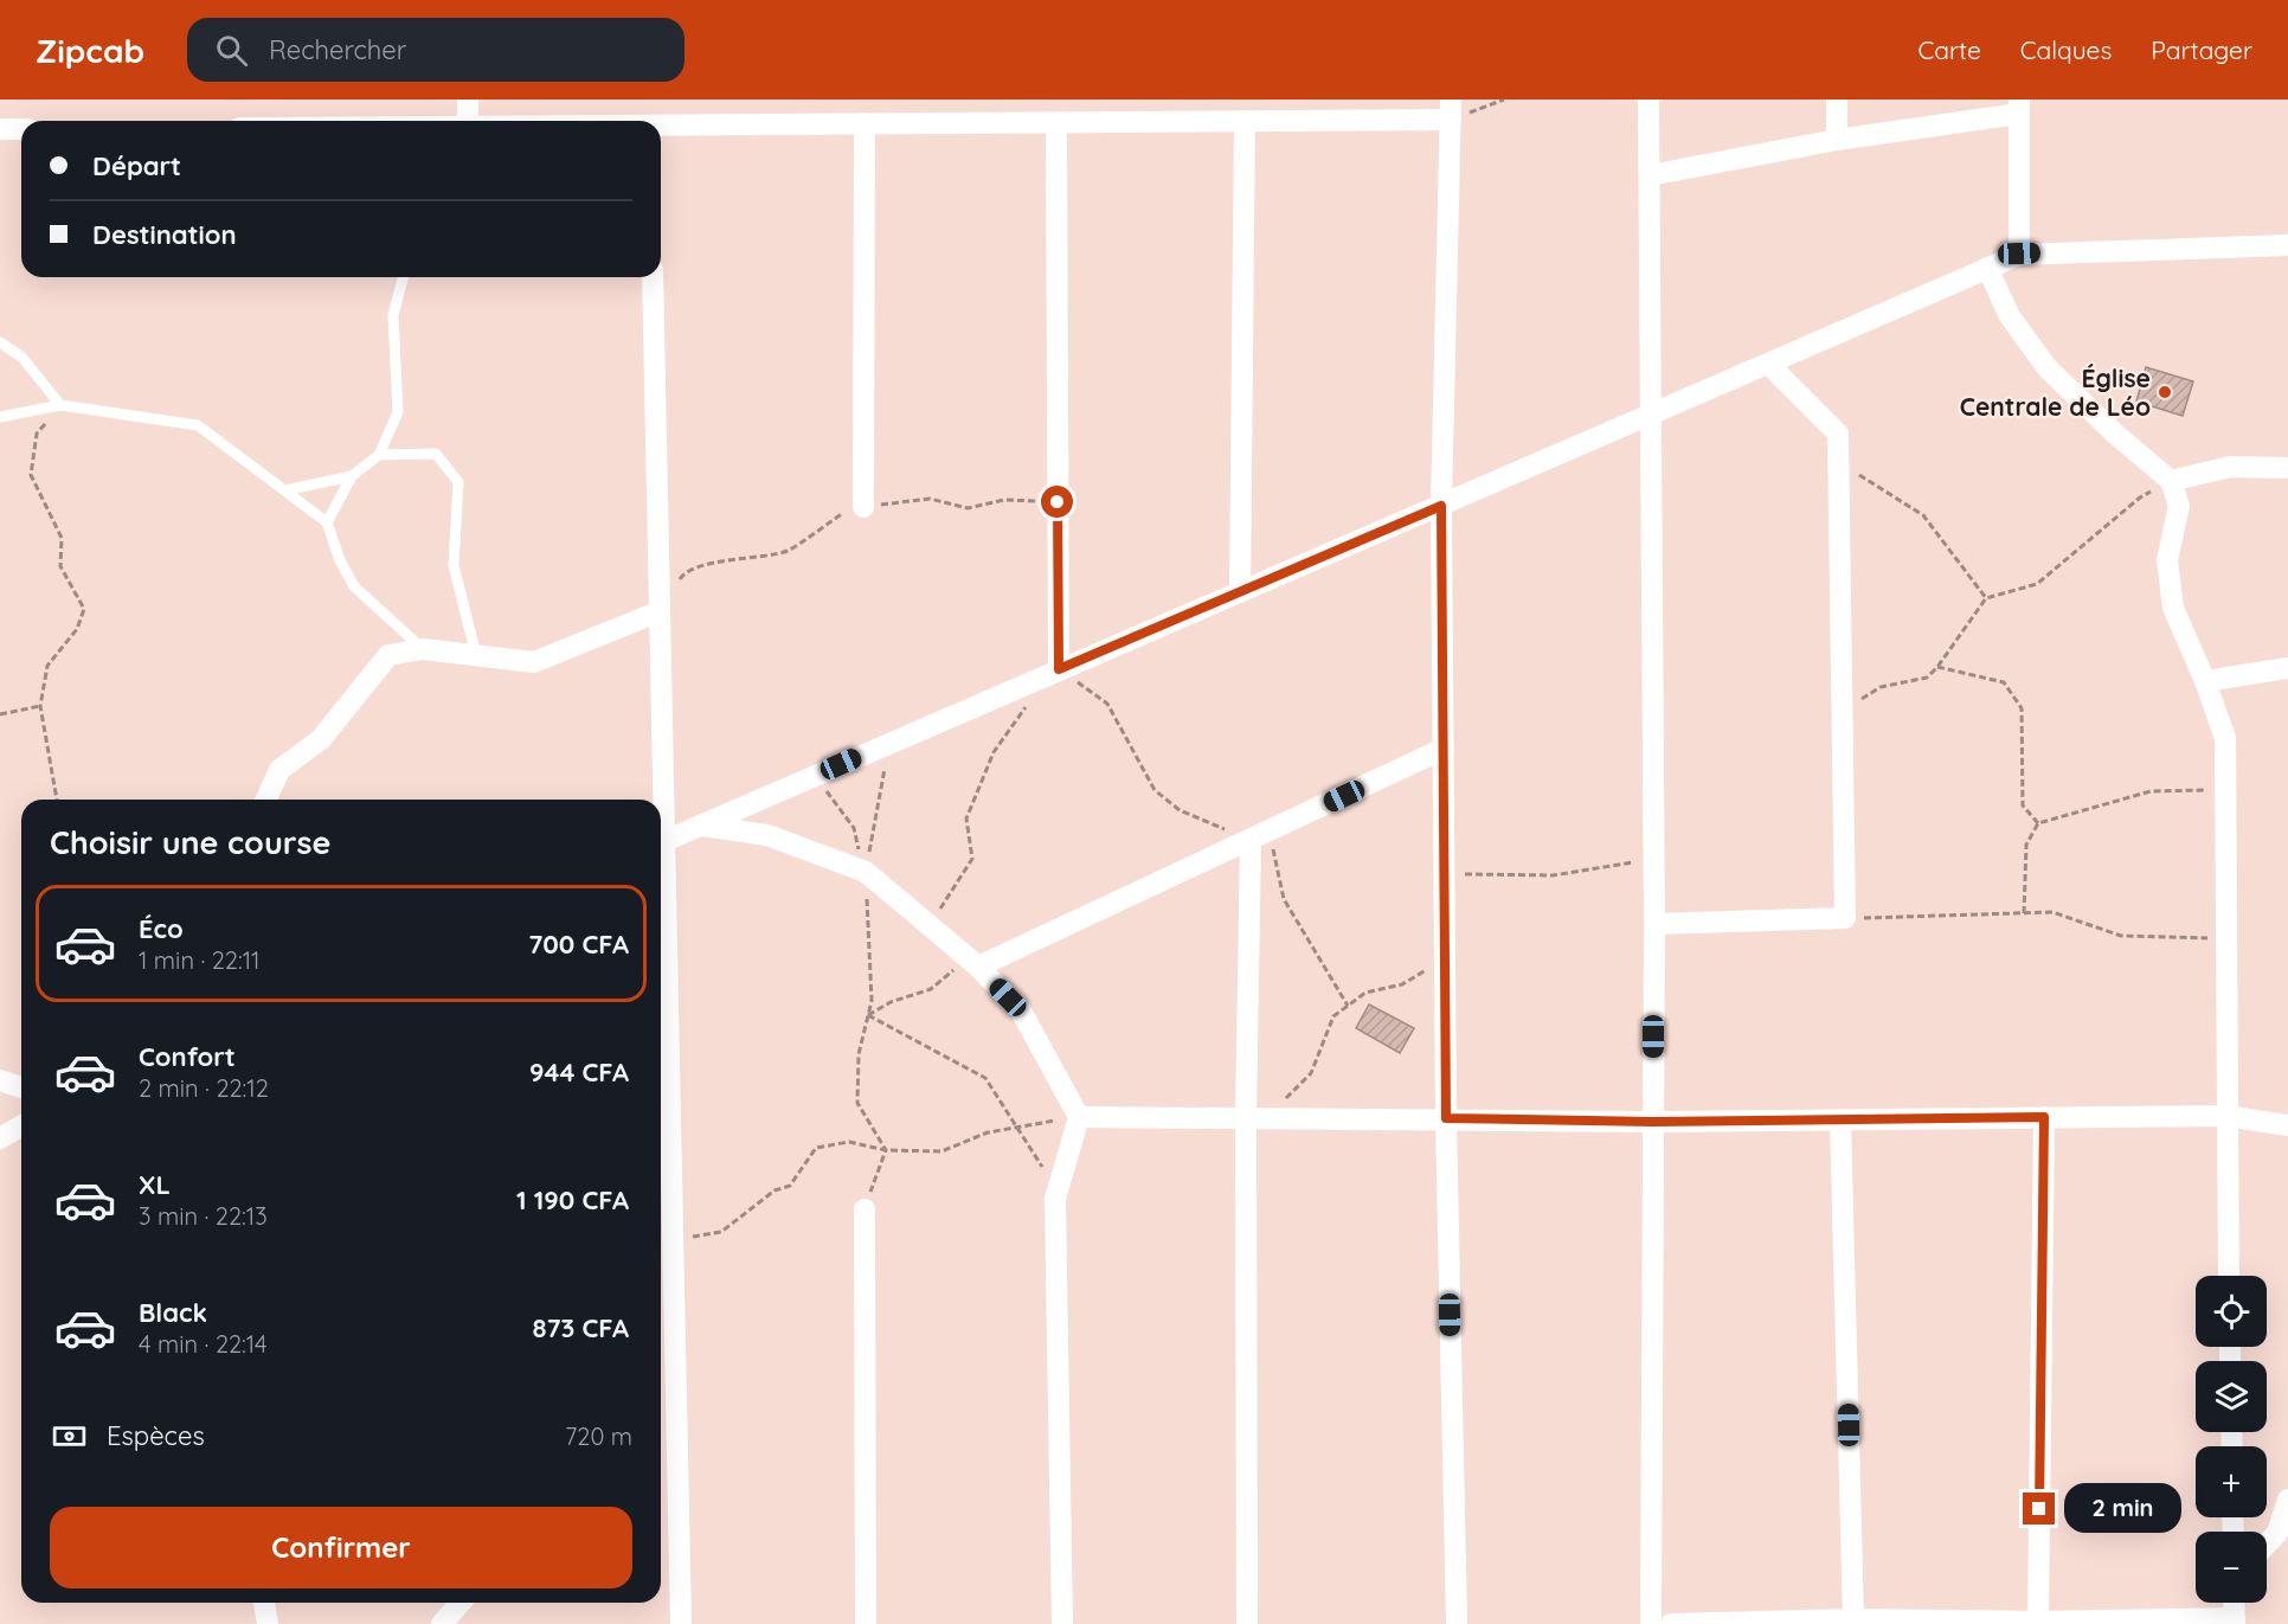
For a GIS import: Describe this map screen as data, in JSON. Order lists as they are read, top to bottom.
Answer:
{
  "places": ["Église Centrale de Léo"],
  "page": {
    "header": "Zipcab",
    "search": "Rechercher",
    "nav": ["Carte", "Calques", "Partager"],
    "banner": ["Départ", "Destination"],
    "heading": "Choisir une course",
    "list": [
      {
        "name": "Éco",
        "note": "1 min · 22:11",
        "value": "700 CFA"
      },
      {
        "name": "Confort",
        "note": "2 min · 22:12",
        "value": "944 CFA"
      },
      {
        "name": "XL",
        "note": "3 min · 22:13",
        "value": "1 190 CFA"
      },
      {
        "name": "Black",
        "note": "4 min · 22:14",
        "value": "873 CFA"
      }
    ],
    "map_buttons": ["+", "−"],
    "pay": ["Espèces", "720 m"],
    "bubble": "2 min",
    "buttons": "Confirmer"
  }
}
